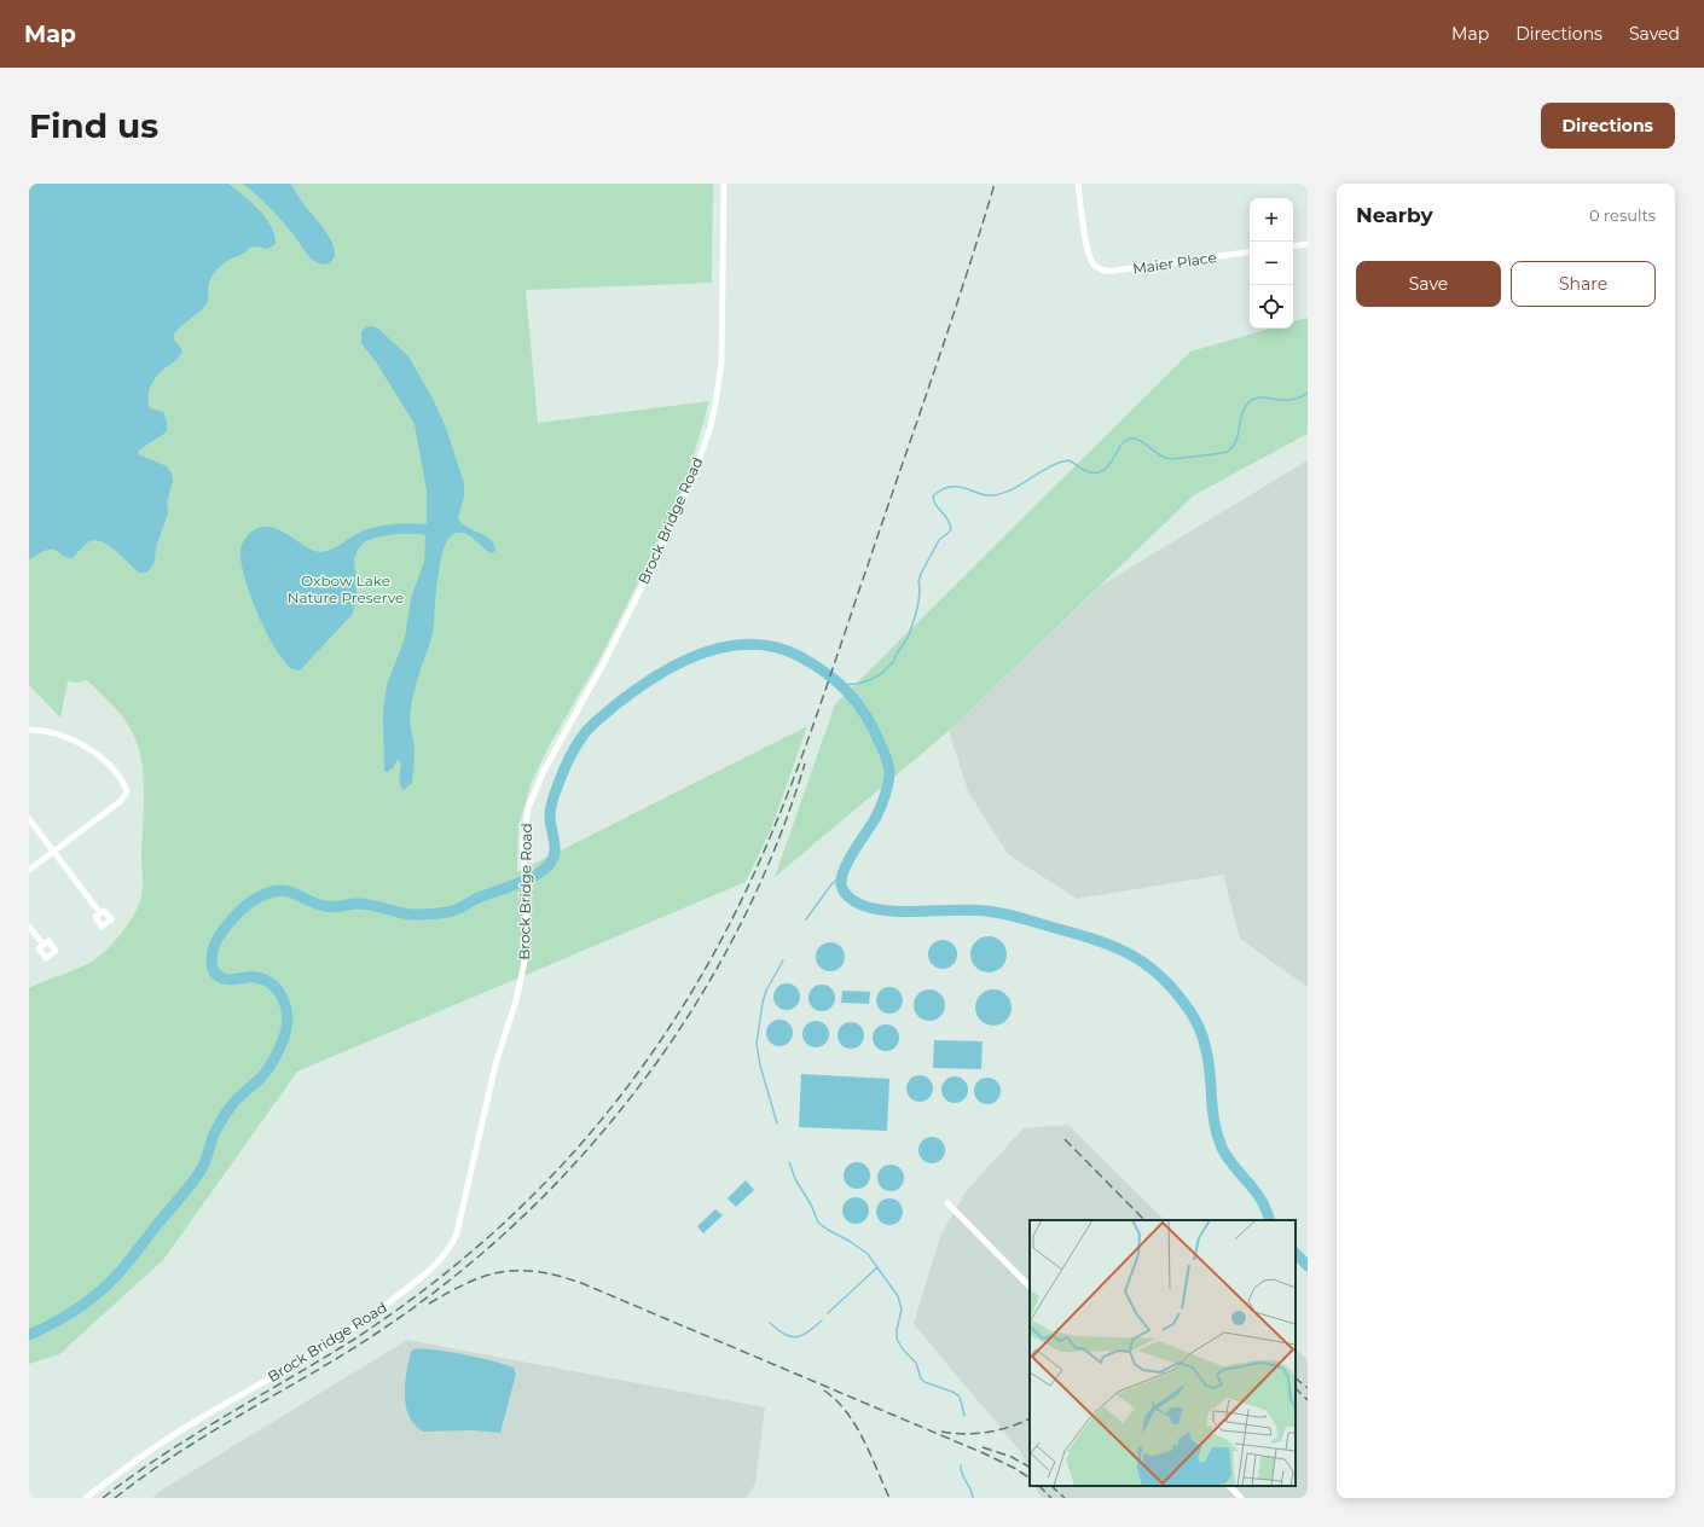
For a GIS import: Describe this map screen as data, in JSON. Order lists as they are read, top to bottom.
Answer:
{
  "streets": {
    "street": ["Maier Place", "Brock Bridge Road"]
  },
  "parks": ["Oxbow Lake Nature Preserve"],
  "page": {
    "header": "Map",
    "nav": ["Map", "Directions", "Saved"],
    "buttons": [
      "Directions",
      ["Save", "Share"]
    ],
    "title": "Find us",
    "heading": ["Nearby", "0 results"],
    "map_buttons": ["+", "−"]
  }
}
